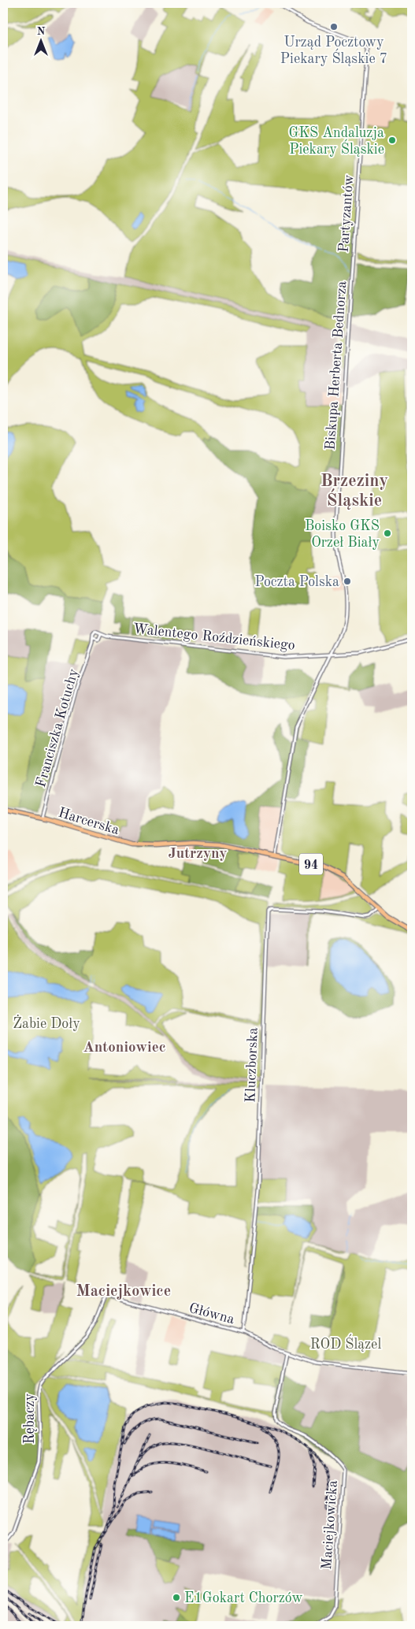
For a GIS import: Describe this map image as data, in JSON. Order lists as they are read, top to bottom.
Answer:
{
  "streets": {
    "main road": ["Harcerska", "94"],
    "street": [
      "Partyzantów",
      "Biskupa Herberta Bednorza",
      "Walentego Roździeńskiego",
      "Franciszka Kotuchy",
      "Kluczborska",
      "Główna",
      "Rębaczy",
      "Maciejkowicka"
    ]
  },
  "crossings": [
    ["Partyzantów", "Biskupa Herberta Bednorza"],
    ["Biskupa Herberta Bednorza", "Walentego Roździeńskiego"],
    ["Biskupa Herberta Bednorza", "Harcerska"],
    ["Biskupa Herberta Bednorza", "94"],
    ["Walentego Roździeńskiego", "Franciszka Kotuchy"],
    ["Franciszka Kotuchy", "Harcerska"],
    ["Harcerska", "94"],
    ["94", "Kluczborska"],
    ["Kluczborska", "Główna"],
    ["Główna", "Rębaczy"],
    ["Główna", "Maciejkowicka"]
  ],
  "districts": [
    "Brzeziny Śląskie",
    "Jutrzyny",
    "Antoniowiec",
    "Maciejkowice"
  ],
  "parks": ["Żabie Doły", "ROD Ślązel"],
  "places": [
    "Urząd Pocztowy Piekary Śląskie 7",
    "GKS Andaluzja Piekary Śląskie",
    "Boisko GKS Orzeł Biały",
    "Poczta Polska",
    "E1Gokart Chorzów"
  ],
  "north": "top"
}
